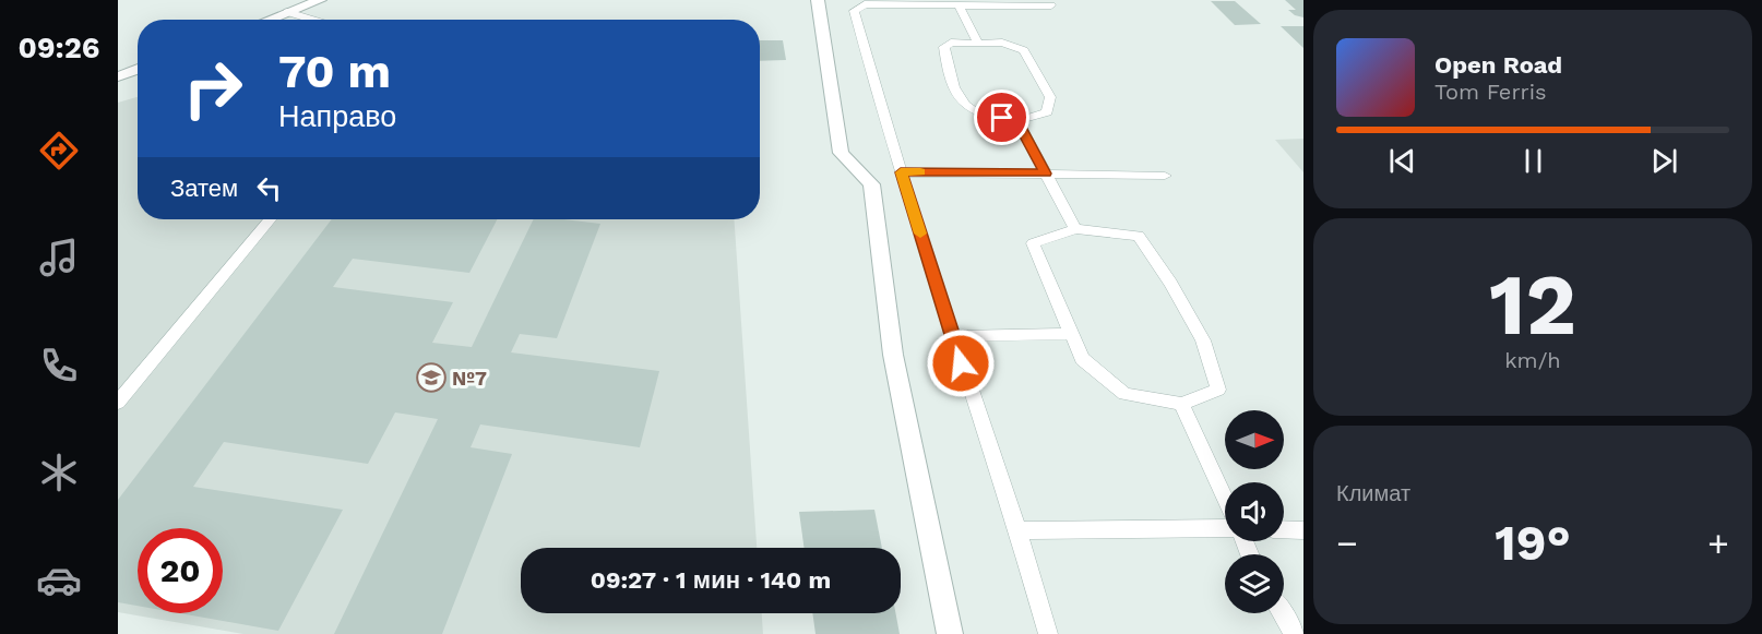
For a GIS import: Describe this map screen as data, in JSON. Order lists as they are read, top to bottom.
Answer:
{
  "places": {
    "school or university": ["№7"]
  },
  "north": "right",
  "page": {
    "tabs": "09:26",
    "turn": ["70 m", "Направо"],
    "song": ["Open Road", "Tom Ferris"],
    "then": "Затем",
    "tile": [
      ["12", "km/h"],
      "Климат"
    ],
    "heat": ["−", "19°", "+"],
    "limit": "20",
    "trip": "09:27 · 1 мин · 140 m"
  }
}
